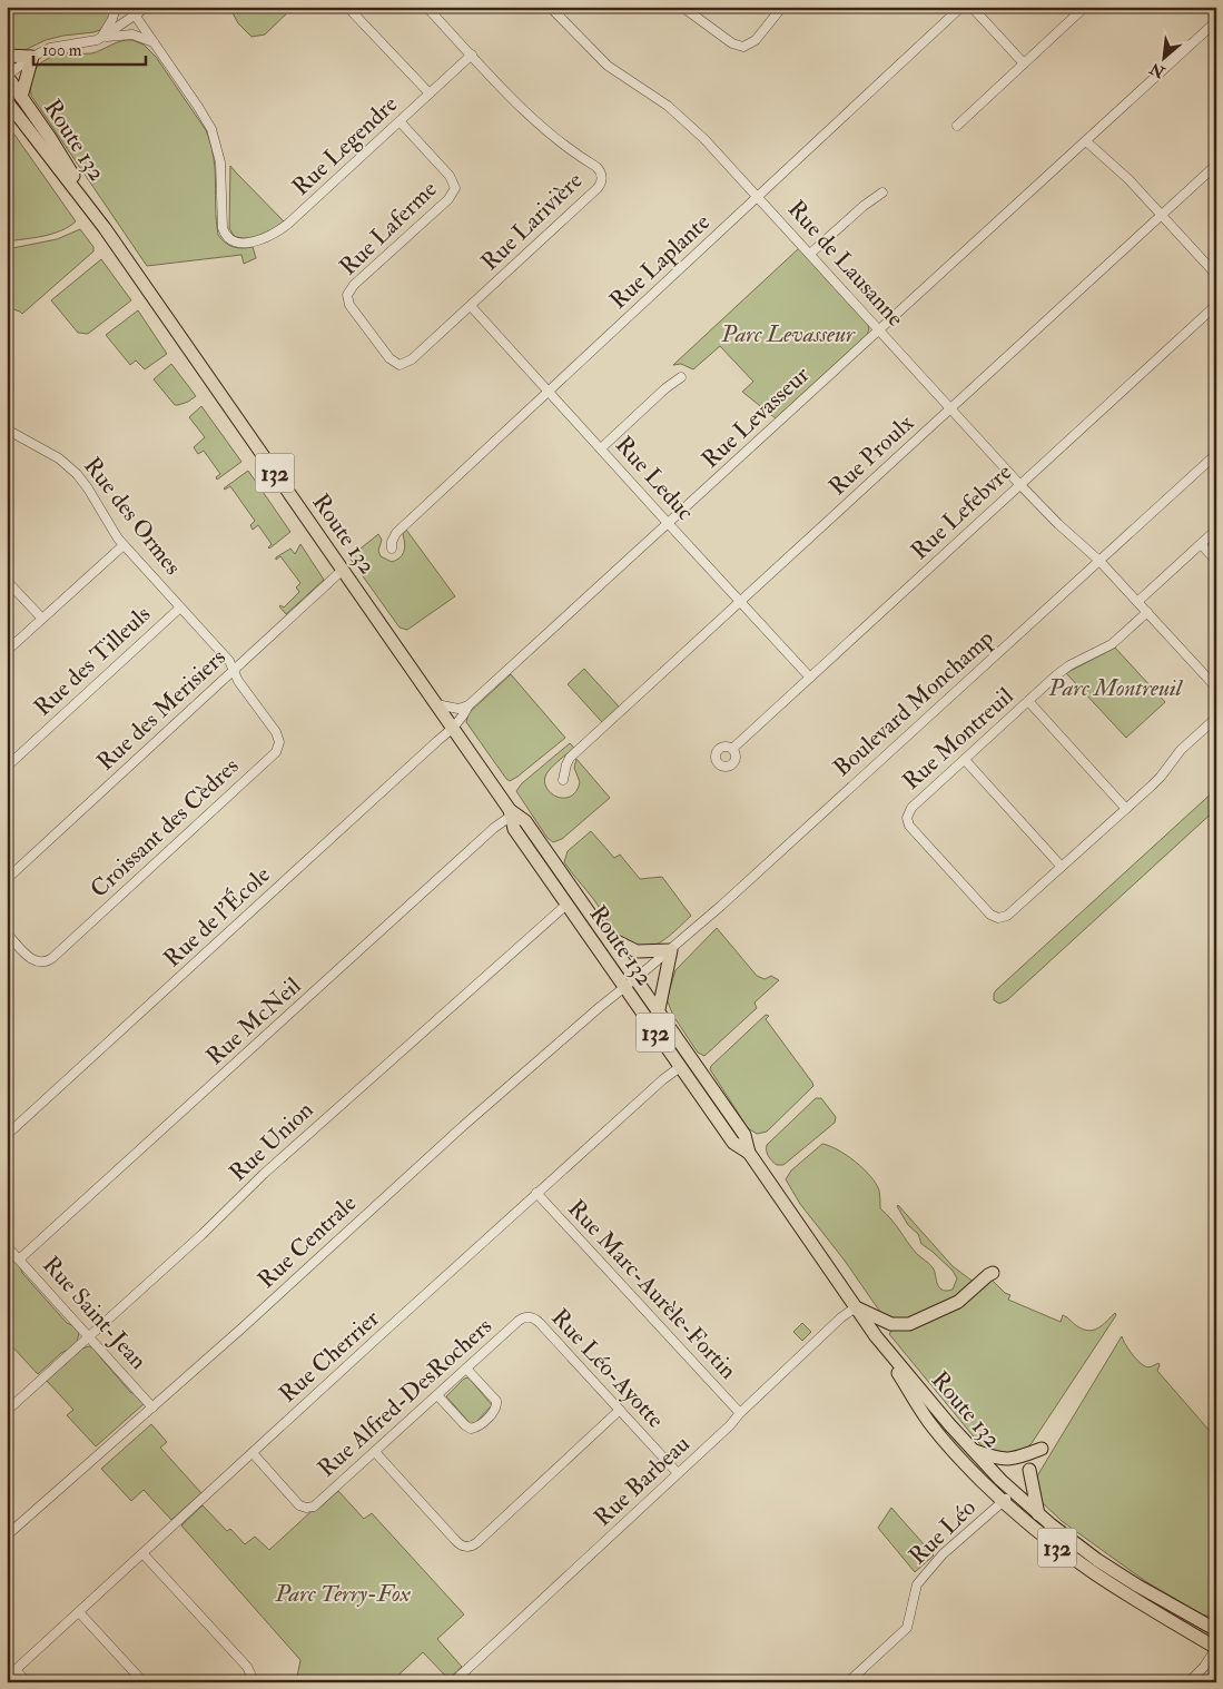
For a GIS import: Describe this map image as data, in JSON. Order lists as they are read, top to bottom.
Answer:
{
  "streets": {
    "highway": ["Route 132", "132"],
    "street": [
      "Rue Legendre",
      "Rue Larivière",
      "Rue Laferme",
      "Rue Laplante",
      "Rue de Lausanne",
      "Rue Levasseur",
      "Rue Proulx",
      "Rue Leduc",
      "Rue Lefebvre",
      "Rue des Ormes",
      "Rue des Tilleuls",
      "Boulevard Monchamp",
      "Rue des Merisiers",
      "Rue Montreuil",
      "Croissant des Cèdres",
      "Rue de l'École",
      "Rue McNeil",
      "Rue Union",
      "Rue Centrale",
      "Rue Marc-Aurèle-Fortin",
      "Rue Saint-Jean",
      "Rue Cherrier",
      "Rue Léo-Ayotte",
      "Rue Alfred-DesRochers",
      "Rue Barbeau",
      "Rue Léo"
    ]
  },
  "crossings": [
    ["Route 132", "Rue Levasseur"],
    ["Route 132", "Boulevard Monchamp"],
    ["Route 132", "Rue des Merisiers"],
    ["Route 132", "Rue de l'École"],
    ["Route 132", "Rue McNeil"],
    ["Route 132", "Rue Union"],
    ["Route 132", "Rue Centrale"],
    ["Route 132", "Rue Cherrier"],
    ["Route 132", "Rue Barbeau"],
    ["Route 132", "Rue Léo"],
    ["Rue Legendre", "Rue Larivière"],
    ["Rue Legendre", "Rue Laferme"],
    ["Rue Larivière", "Rue Laferme"],
    ["Rue Larivière", "Rue Leduc"],
    ["Rue Laplante", "Rue de Lausanne"],
    ["Rue Laplante", "Rue Leduc"],
    ["Rue de Lausanne", "Rue Levasseur"],
    ["Rue de Lausanne", "Rue Proulx"],
    ["Rue de Lausanne", "Rue Lefebvre"],
    ["Rue de Lausanne", "Boulevard Monchamp"],
    ["Rue de Lausanne", "Rue Montreuil"],
    ["Rue Levasseur", "Rue Leduc"],
    ["Rue Levasseur", "Rue de l'École"],
    ["Rue Proulx", "Rue Leduc"],
    ["Rue Leduc", "Rue Lefebvre"],
    ["Rue des Ormes", "Rue des Tilleuls"],
    ["Rue des Ormes", "Rue des Merisiers"],
    ["Rue des Ormes", "Croissant des Cèdres"],
    ["Boulevard Monchamp", "Rue Centrale"],
    ["Rue des Merisiers", "Croissant des Cèdres"],
    ["Rue McNeil", "Rue Saint-Jean"],
    ["Rue Union", "Rue Saint-Jean"],
    ["Rue Centrale", "Rue Saint-Jean"],
    ["Rue Marc-Aurèle-Fortin", "Rue Cherrier"],
    ["Rue Marc-Aurèle-Fortin", "Rue Barbeau"],
    ["Rue Cherrier", "Rue Alfred-DesRochers"],
    ["Rue Léo-Ayotte", "Rue Alfred-DesRochers"],
    ["Rue Léo-Ayotte", "Rue Barbeau"]
  ],
  "parks": ["Parc Levasseur", "Parc Montreuil", "Parc Terry-Fox"],
  "scale_bar": "100 m",
  "north": "bottom left"
}
